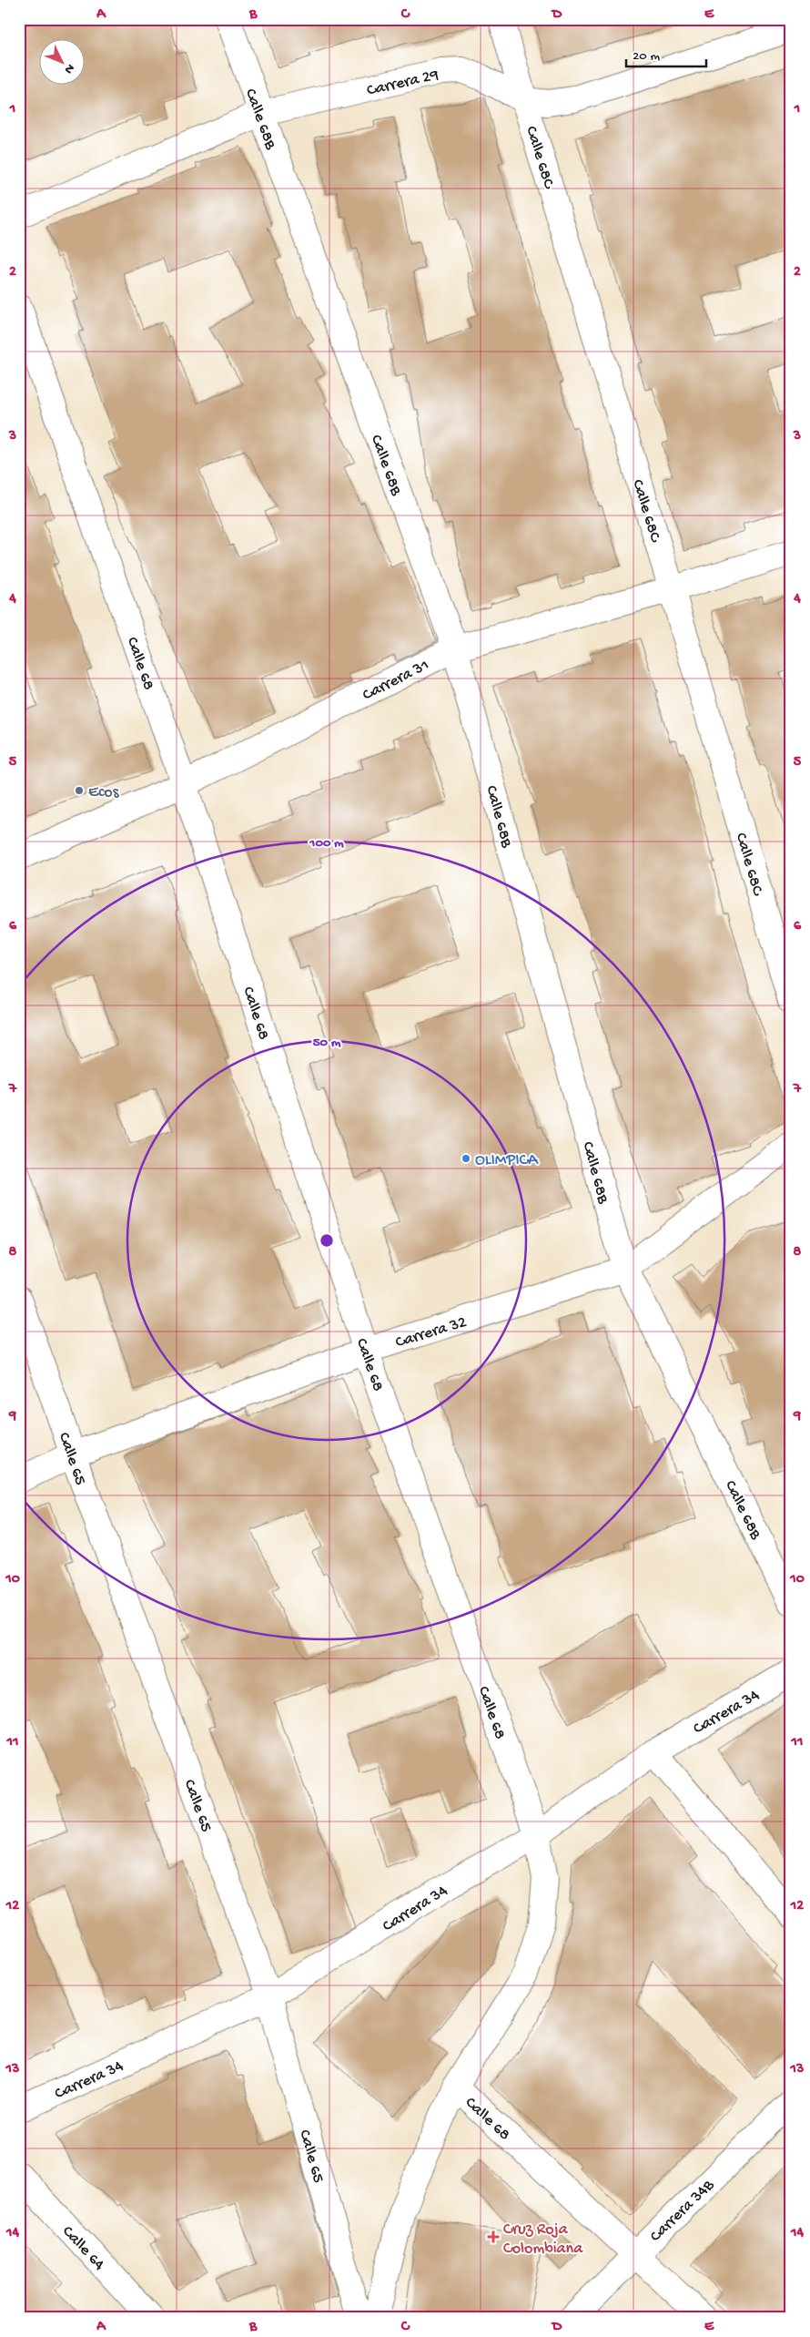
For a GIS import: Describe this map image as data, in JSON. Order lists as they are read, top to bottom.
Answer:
{
  "streets": {
    "street": [
      "Carrera 29",
      "Calle 68B",
      "Calle 68C",
      "Calle 68",
      "Carrera 31",
      "Carrera 32",
      "Calle 65",
      "Carrera 34",
      "Carrera 34B",
      "Calle 64"
    ]
  },
  "crossings": [
    ["Carrera 29", "Calle 68B"],
    ["Carrera 29", "Calle 68C"],
    ["Calle 68B", "Carrera 31"],
    ["Calle 68B", "Carrera 32"],
    ["Calle 68C", "Carrera 31"],
    ["Calle 68", "Carrera 31"],
    ["Calle 68", "Carrera 32"],
    ["Calle 68", "Carrera 34"],
    ["Calle 68", "Carrera 34B"],
    ["Carrera 32", "Calle 65"],
    ["Calle 65", "Carrera 34"]
  ],
  "places": {
    "other": ["Ecos", "OLIMPICA"],
    "health": ["Cruz Roja Colombiana"]
  },
  "scale_bar": "20 m",
  "north": "bottom right",
  "grid": {
    "columns": [
      "A",
      "B",
      "C",
      "D",
      "E"
    ],
    "rows": [
      "1",
      "2",
      "3",
      "4",
      "5",
      "6",
      "7",
      "8",
      "9",
      "10",
      "11",
      "12",
      "13",
      "14"
    ]
  },
  "rings": ["100 m", "50 m"]
}
